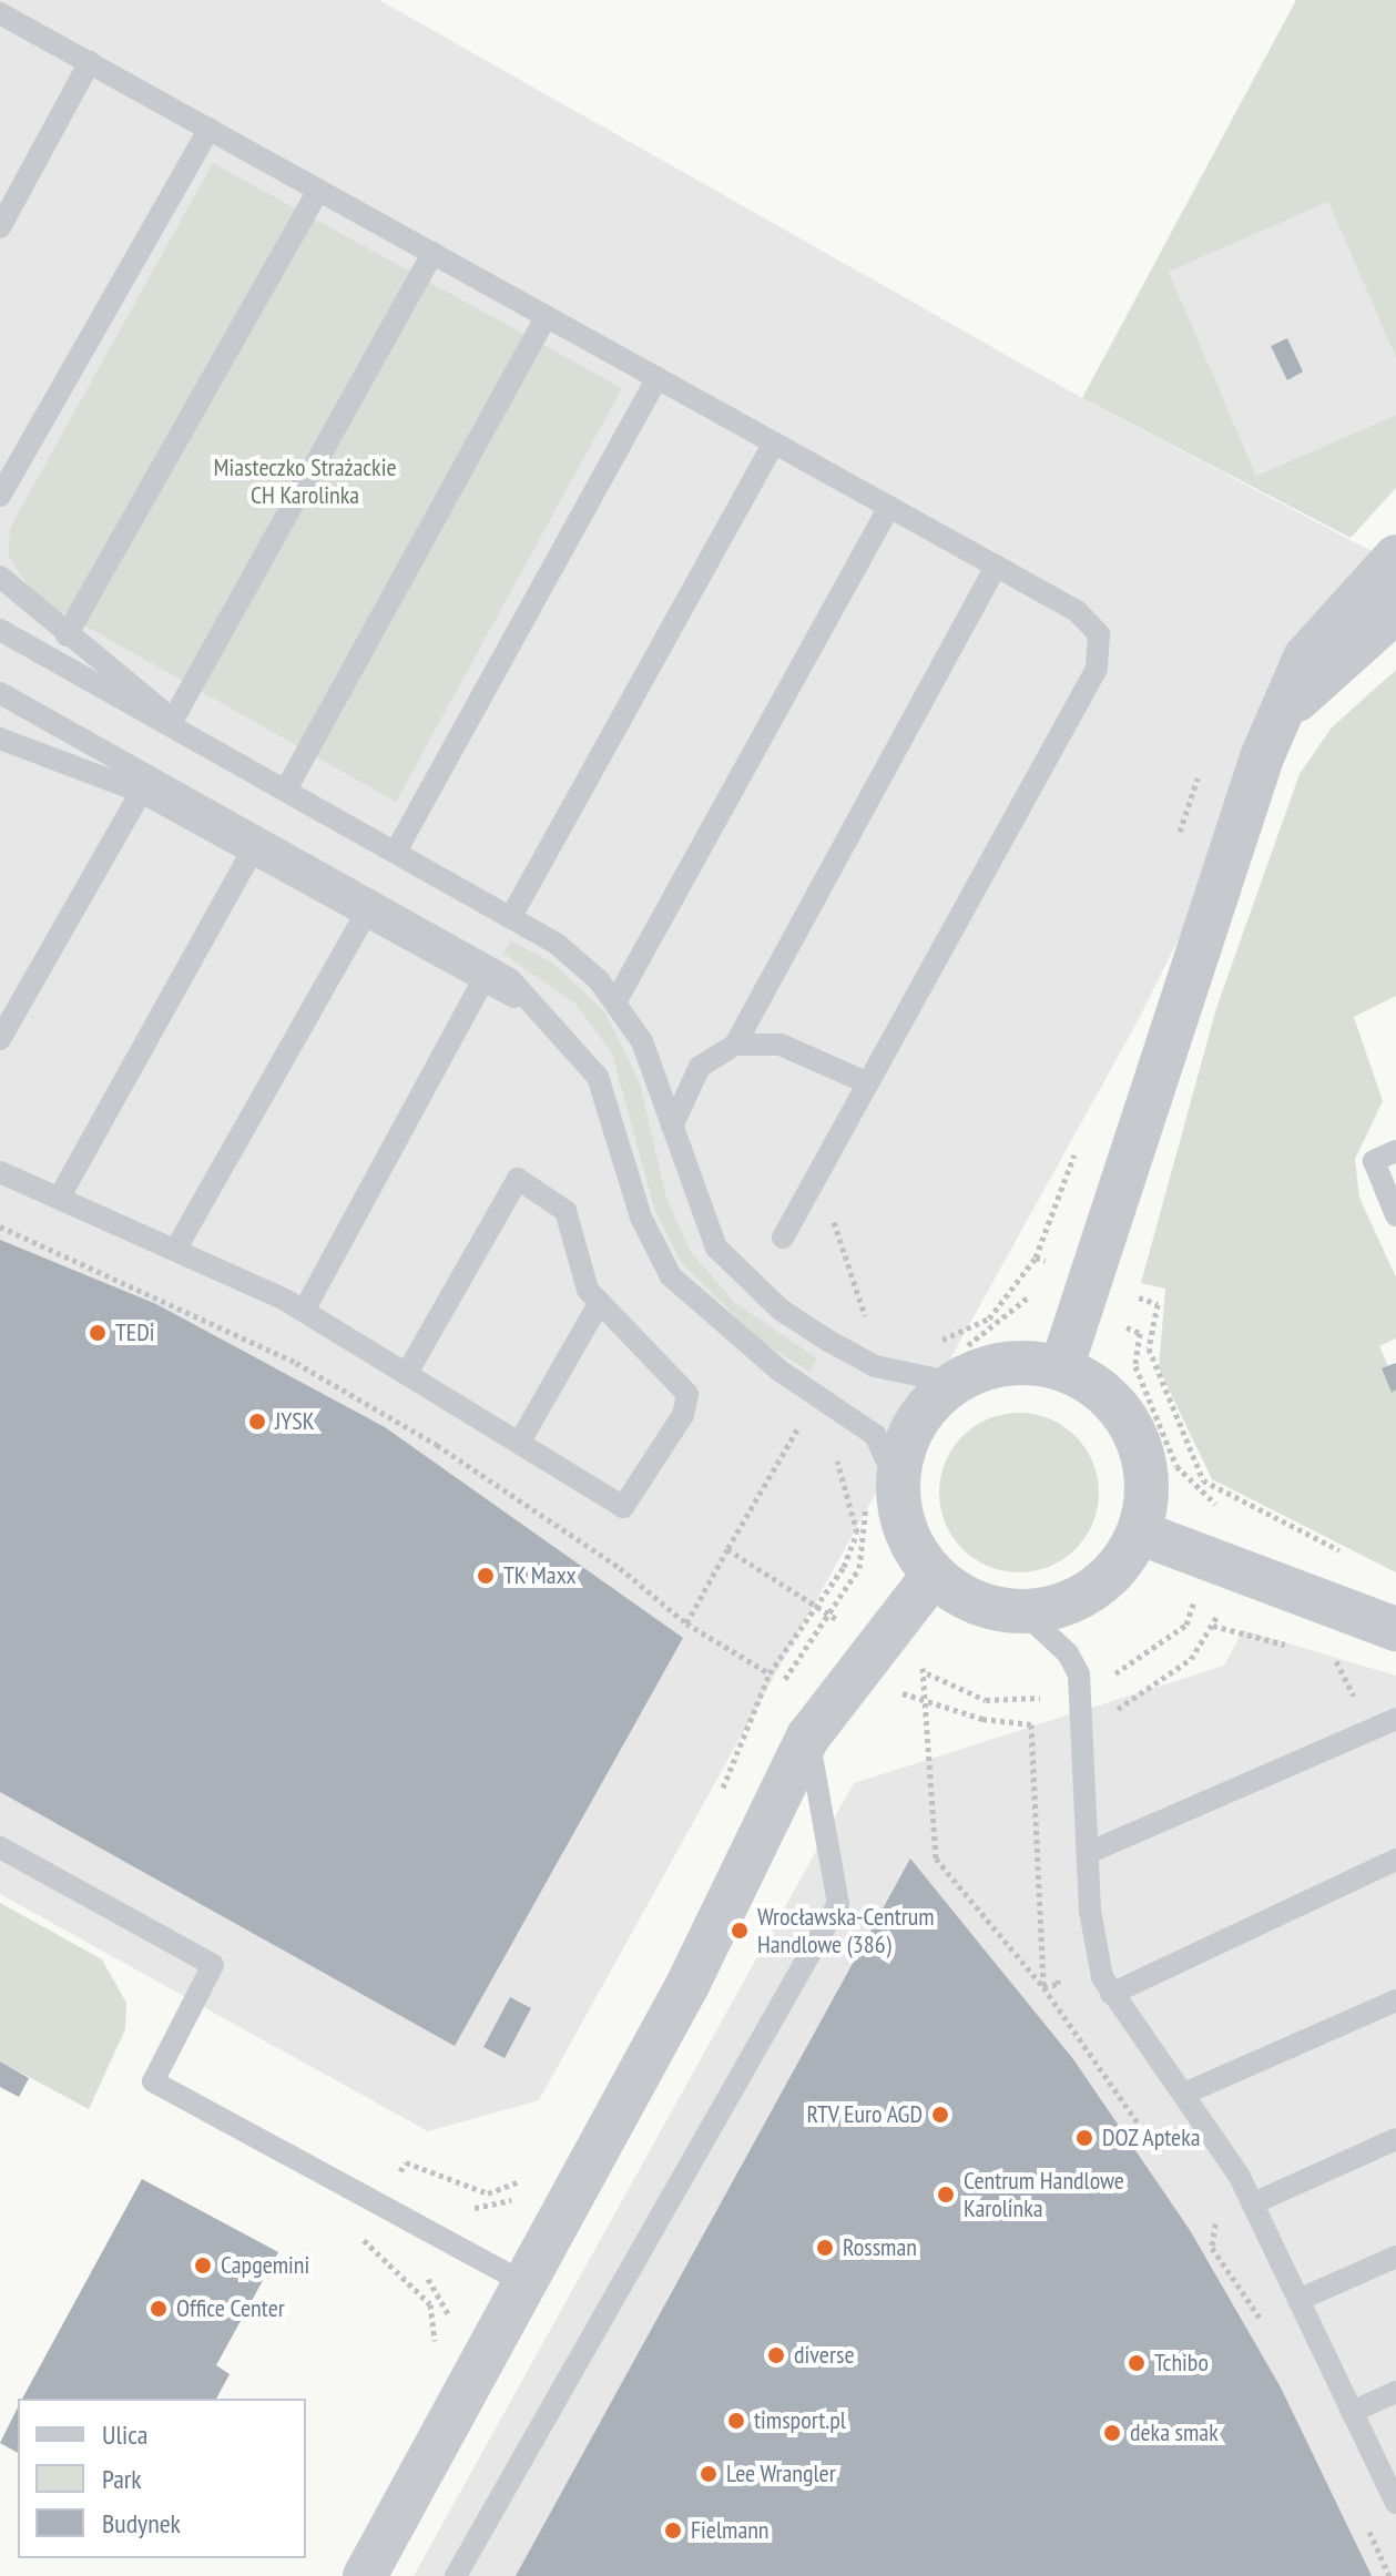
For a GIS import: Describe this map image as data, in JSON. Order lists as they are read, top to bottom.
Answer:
{
  "parks": ["Miasteczko Strażackie CH Karolinka"],
  "places": [
    "TEDi",
    "JYSK",
    "TK Maxx",
    "Wrocławska-Centrum Handlowe (386)",
    "RTV Euro AGD",
    "DOZ Apteka",
    "Centrum Handlowe Karolinka",
    "Rossman",
    "Capgemini",
    "Office Center",
    "diverse",
    "Tchibo",
    "timsport.pl",
    "deka smak",
    "Lee Wrangler",
    "Fielmann"
  ],
  "legend": ["Ulica", "Park", "Budynek"]
}
